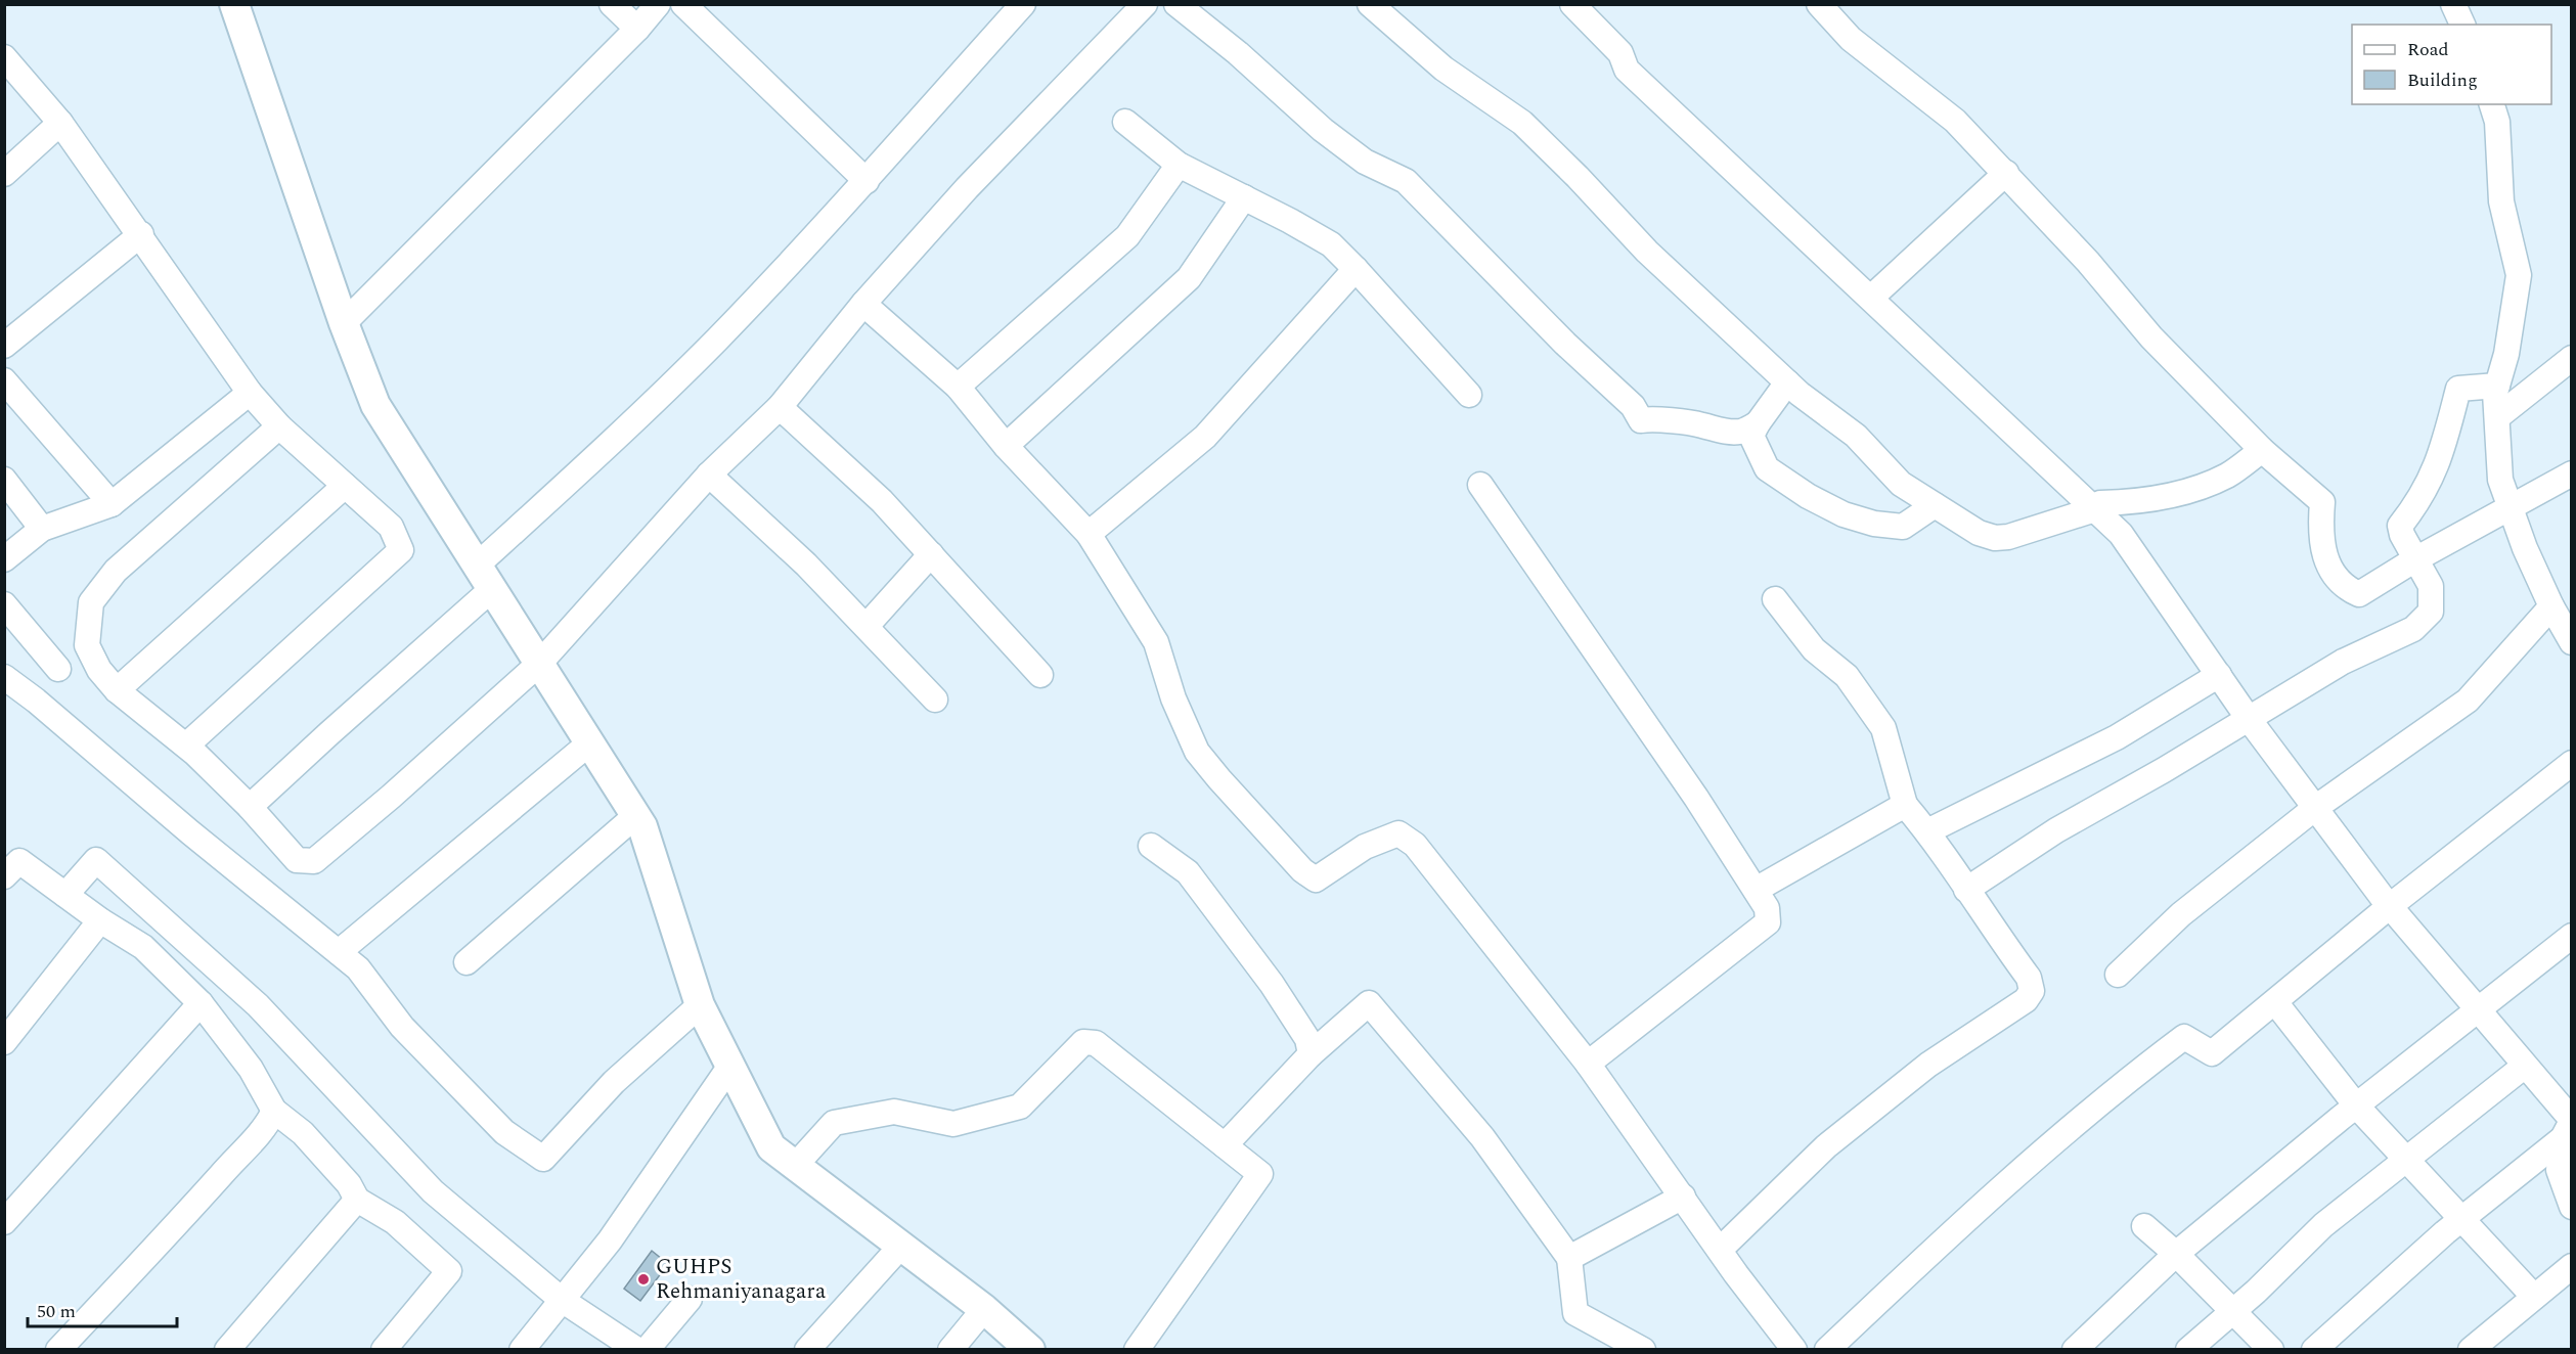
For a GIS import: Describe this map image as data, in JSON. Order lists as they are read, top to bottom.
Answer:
{
  "places": ["GUHPS Rehmaniyanagara"],
  "legend": ["Road", "Building"],
  "scale_bar": "50 m"
}
